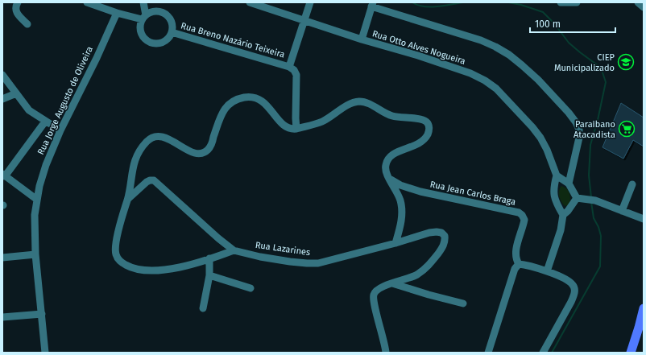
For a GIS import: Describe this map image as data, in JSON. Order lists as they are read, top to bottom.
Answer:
{
  "streets": {
    "street": [
      "Rua Breno Nazário Teixeira",
      "Rua Otto Alves Nogueira",
      "Rua Jorge Augusto de Oliveira",
      "Rua Jean Carlos Braga",
      "Rua Lazarines"
    ]
  },
  "crossings": [
    ["Rua Breno Nazário Teixeira", "Rua Jorge Augusto de Oliveira"]
  ],
  "places": {
    "school or university": ["CIEP Municipalizado"],
    "supermarket": ["Paraibano Atacadista"]
  },
  "scale_bar": "100 m"
}
